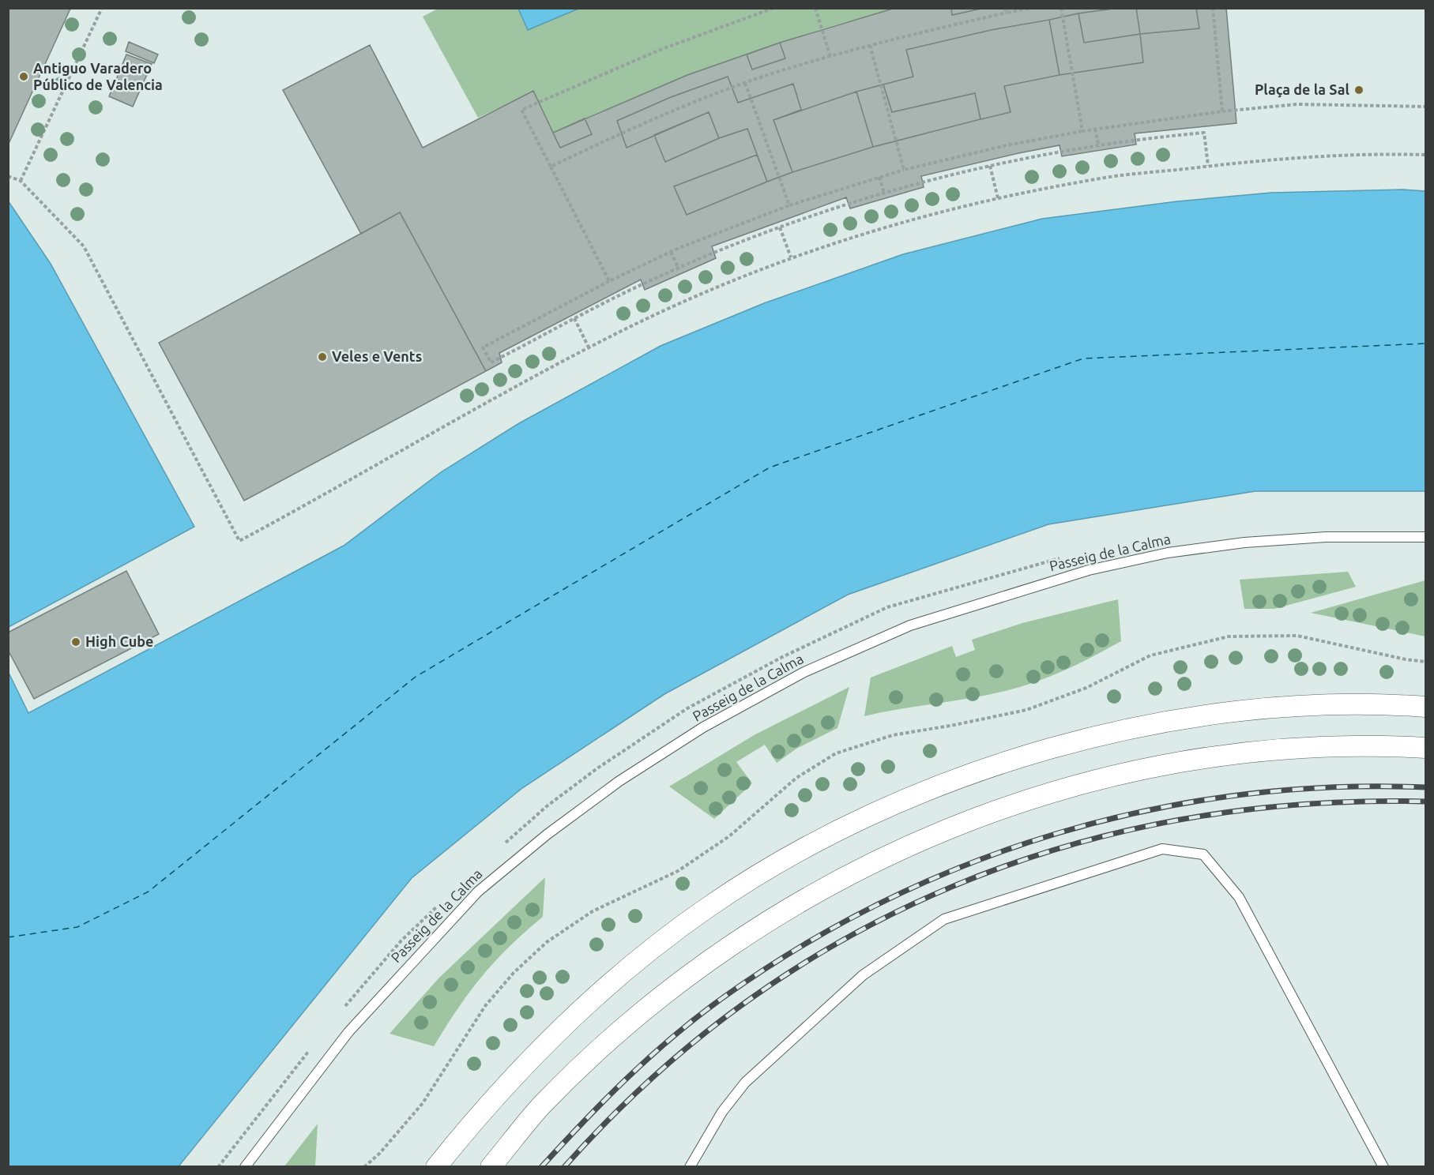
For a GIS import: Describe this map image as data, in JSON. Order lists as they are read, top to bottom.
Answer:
{
  "streets": {
    "lane": ["Passeig de la Calma"]
  },
  "places": [
    "Antiguo Varadero Público de Valencia",
    "Plaça de la Sal",
    "Veles e Vents",
    "High Cube"
  ]
}
